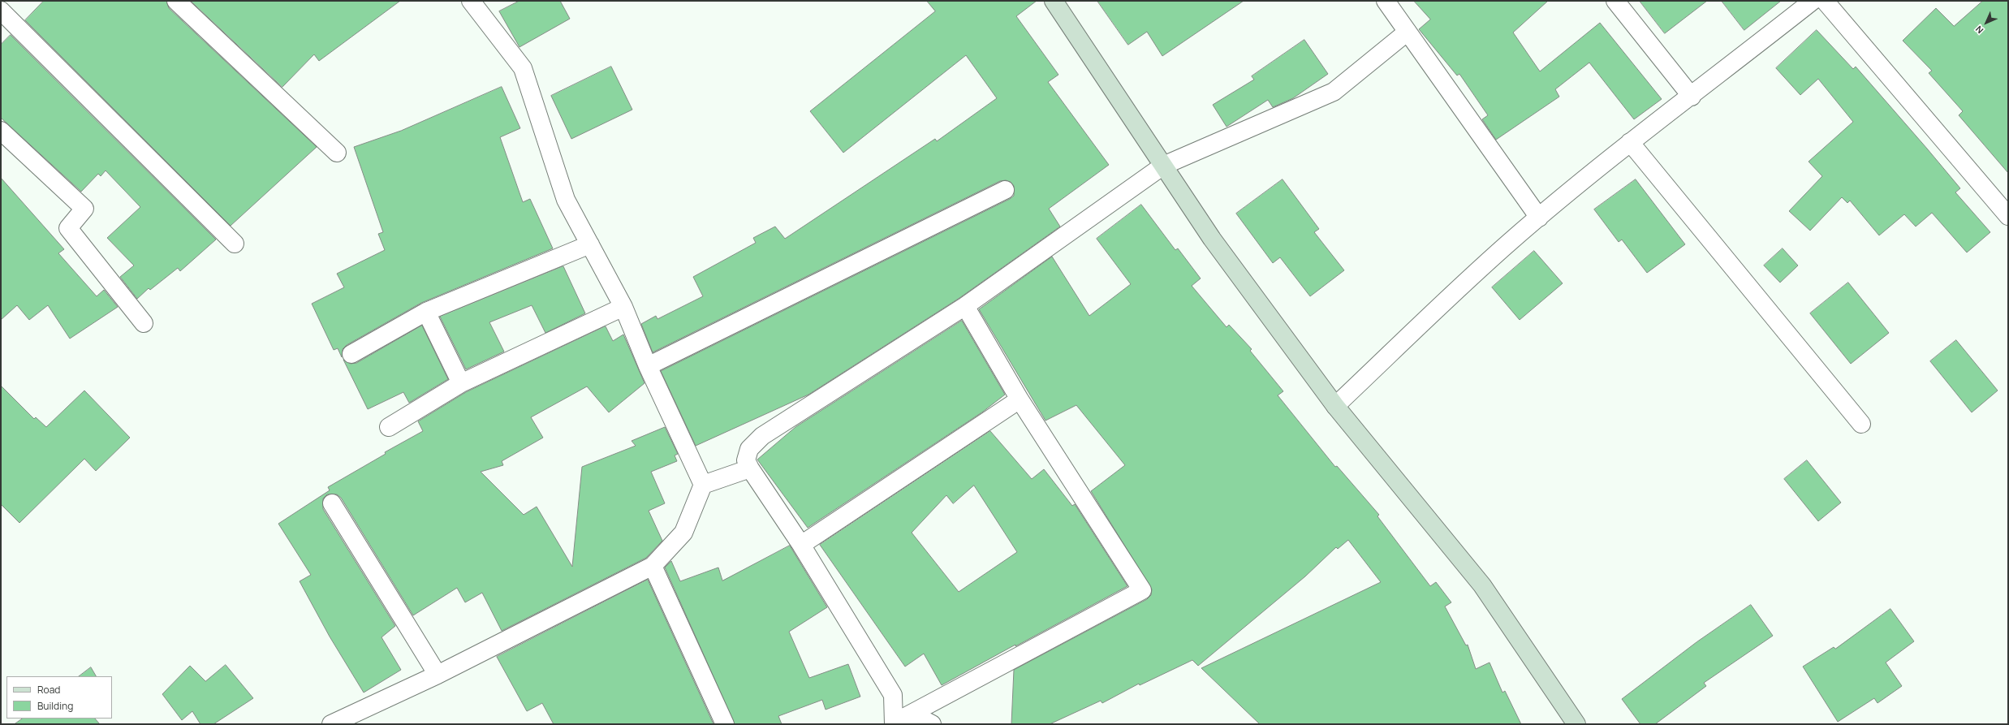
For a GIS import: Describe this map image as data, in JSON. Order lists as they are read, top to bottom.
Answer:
{
  "legend": ["Road", "Building"],
  "north": "bottom left"
}
